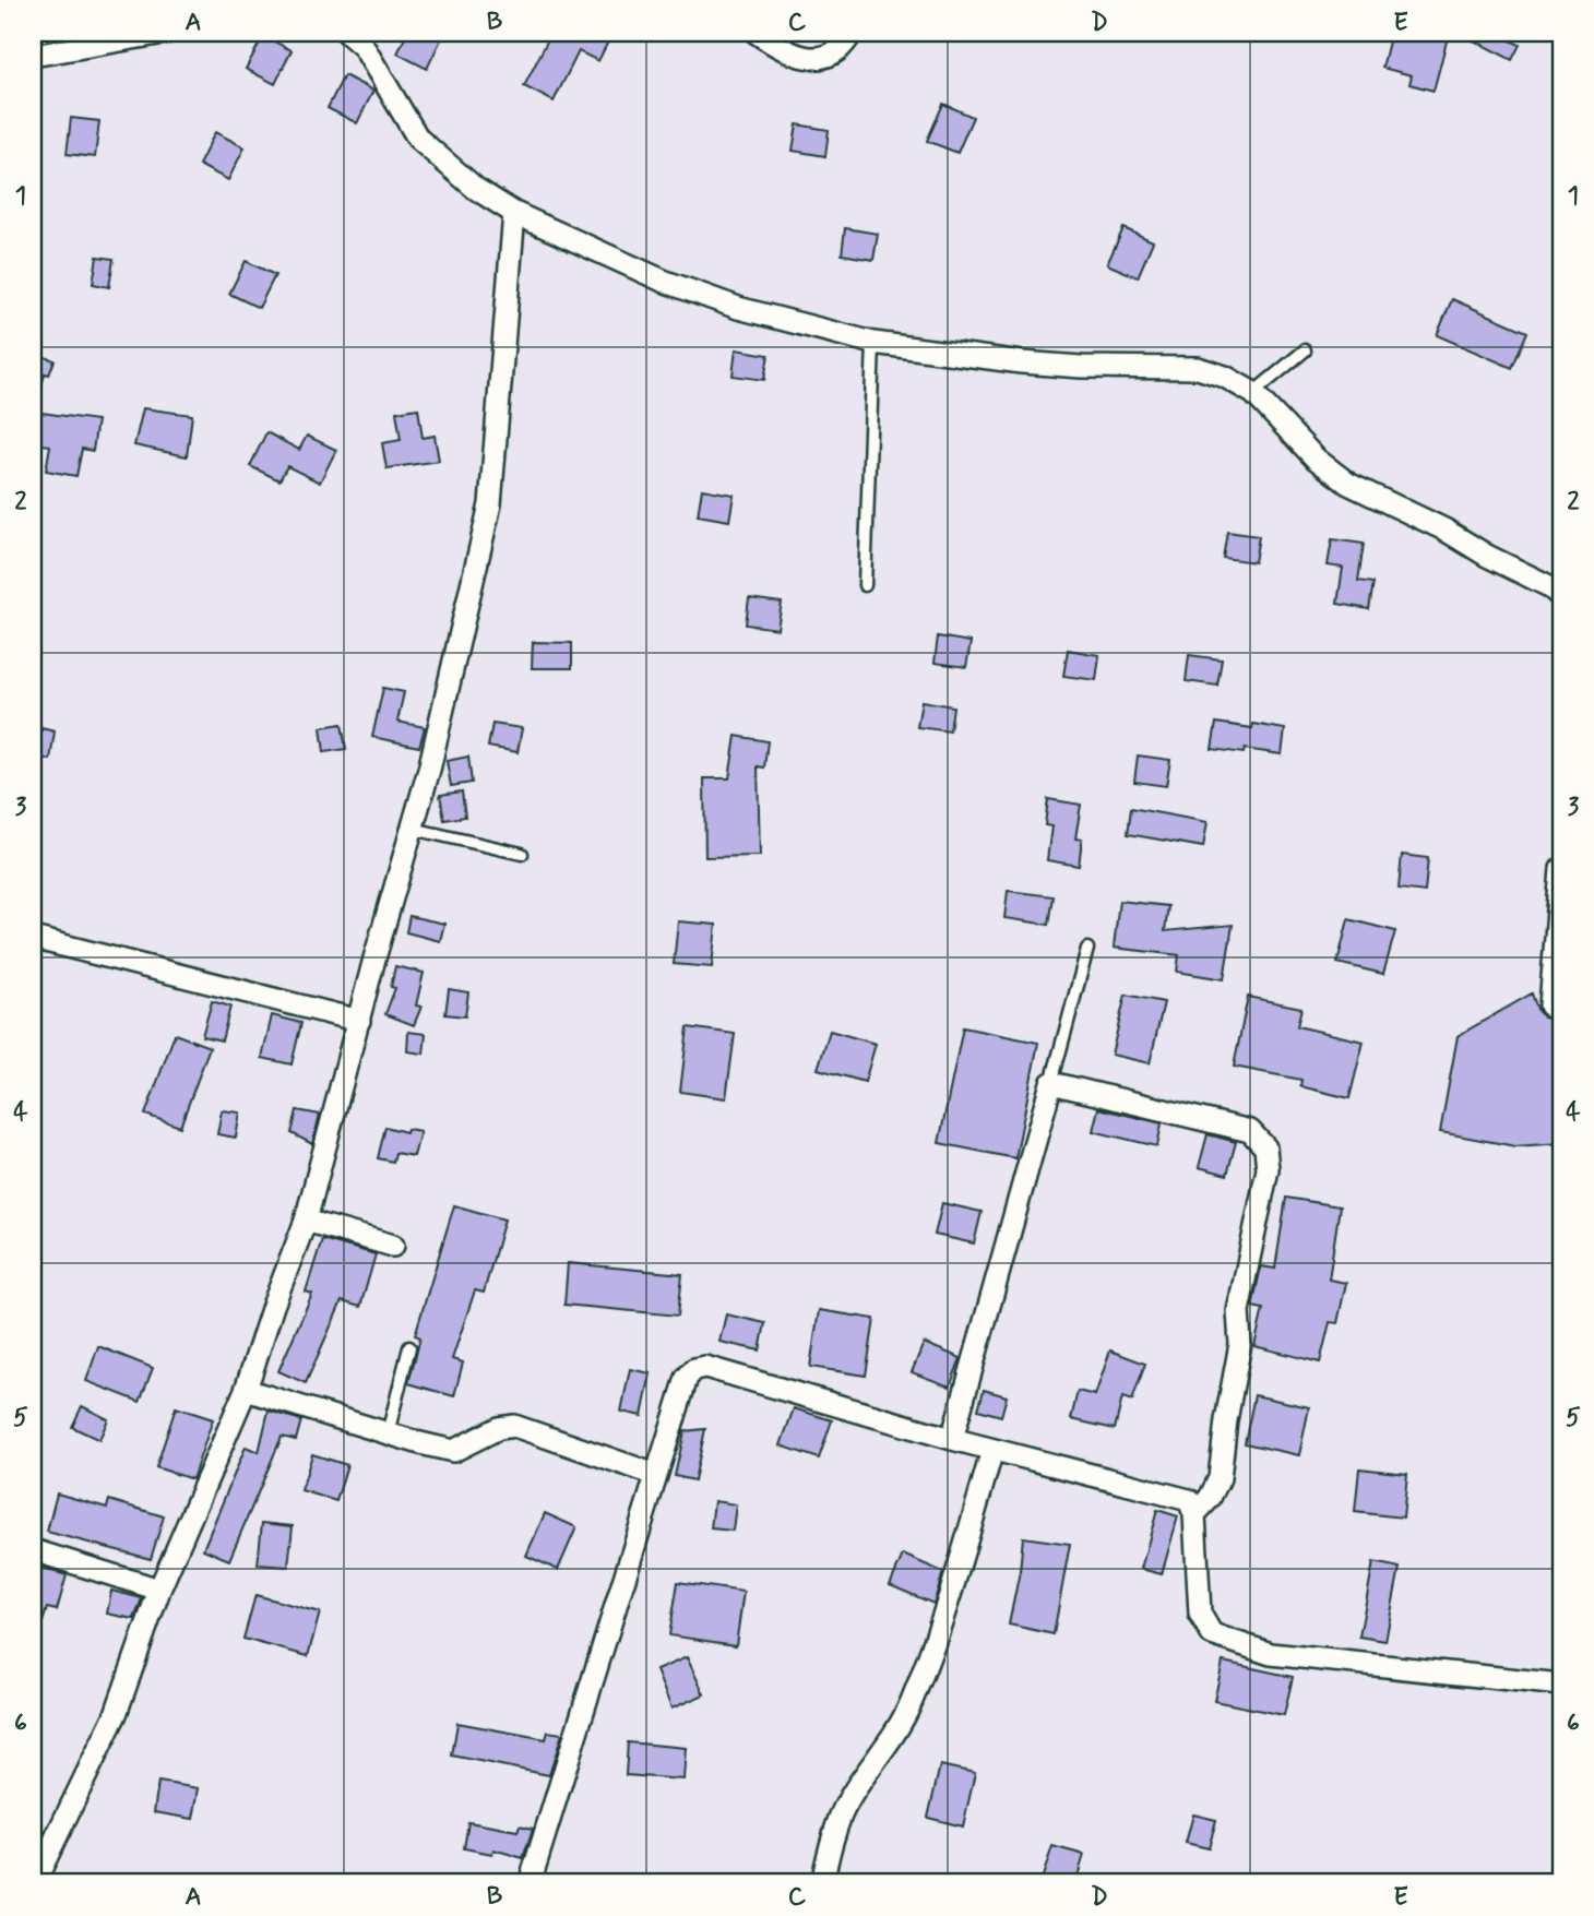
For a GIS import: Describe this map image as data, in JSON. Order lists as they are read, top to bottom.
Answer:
{
  "grid": {
    "columns": [
      "A",
      "B",
      "C",
      "D",
      "E"
    ],
    "rows": [
      "1",
      "2",
      "3",
      "4",
      "5",
      "6"
    ]
  }
}
